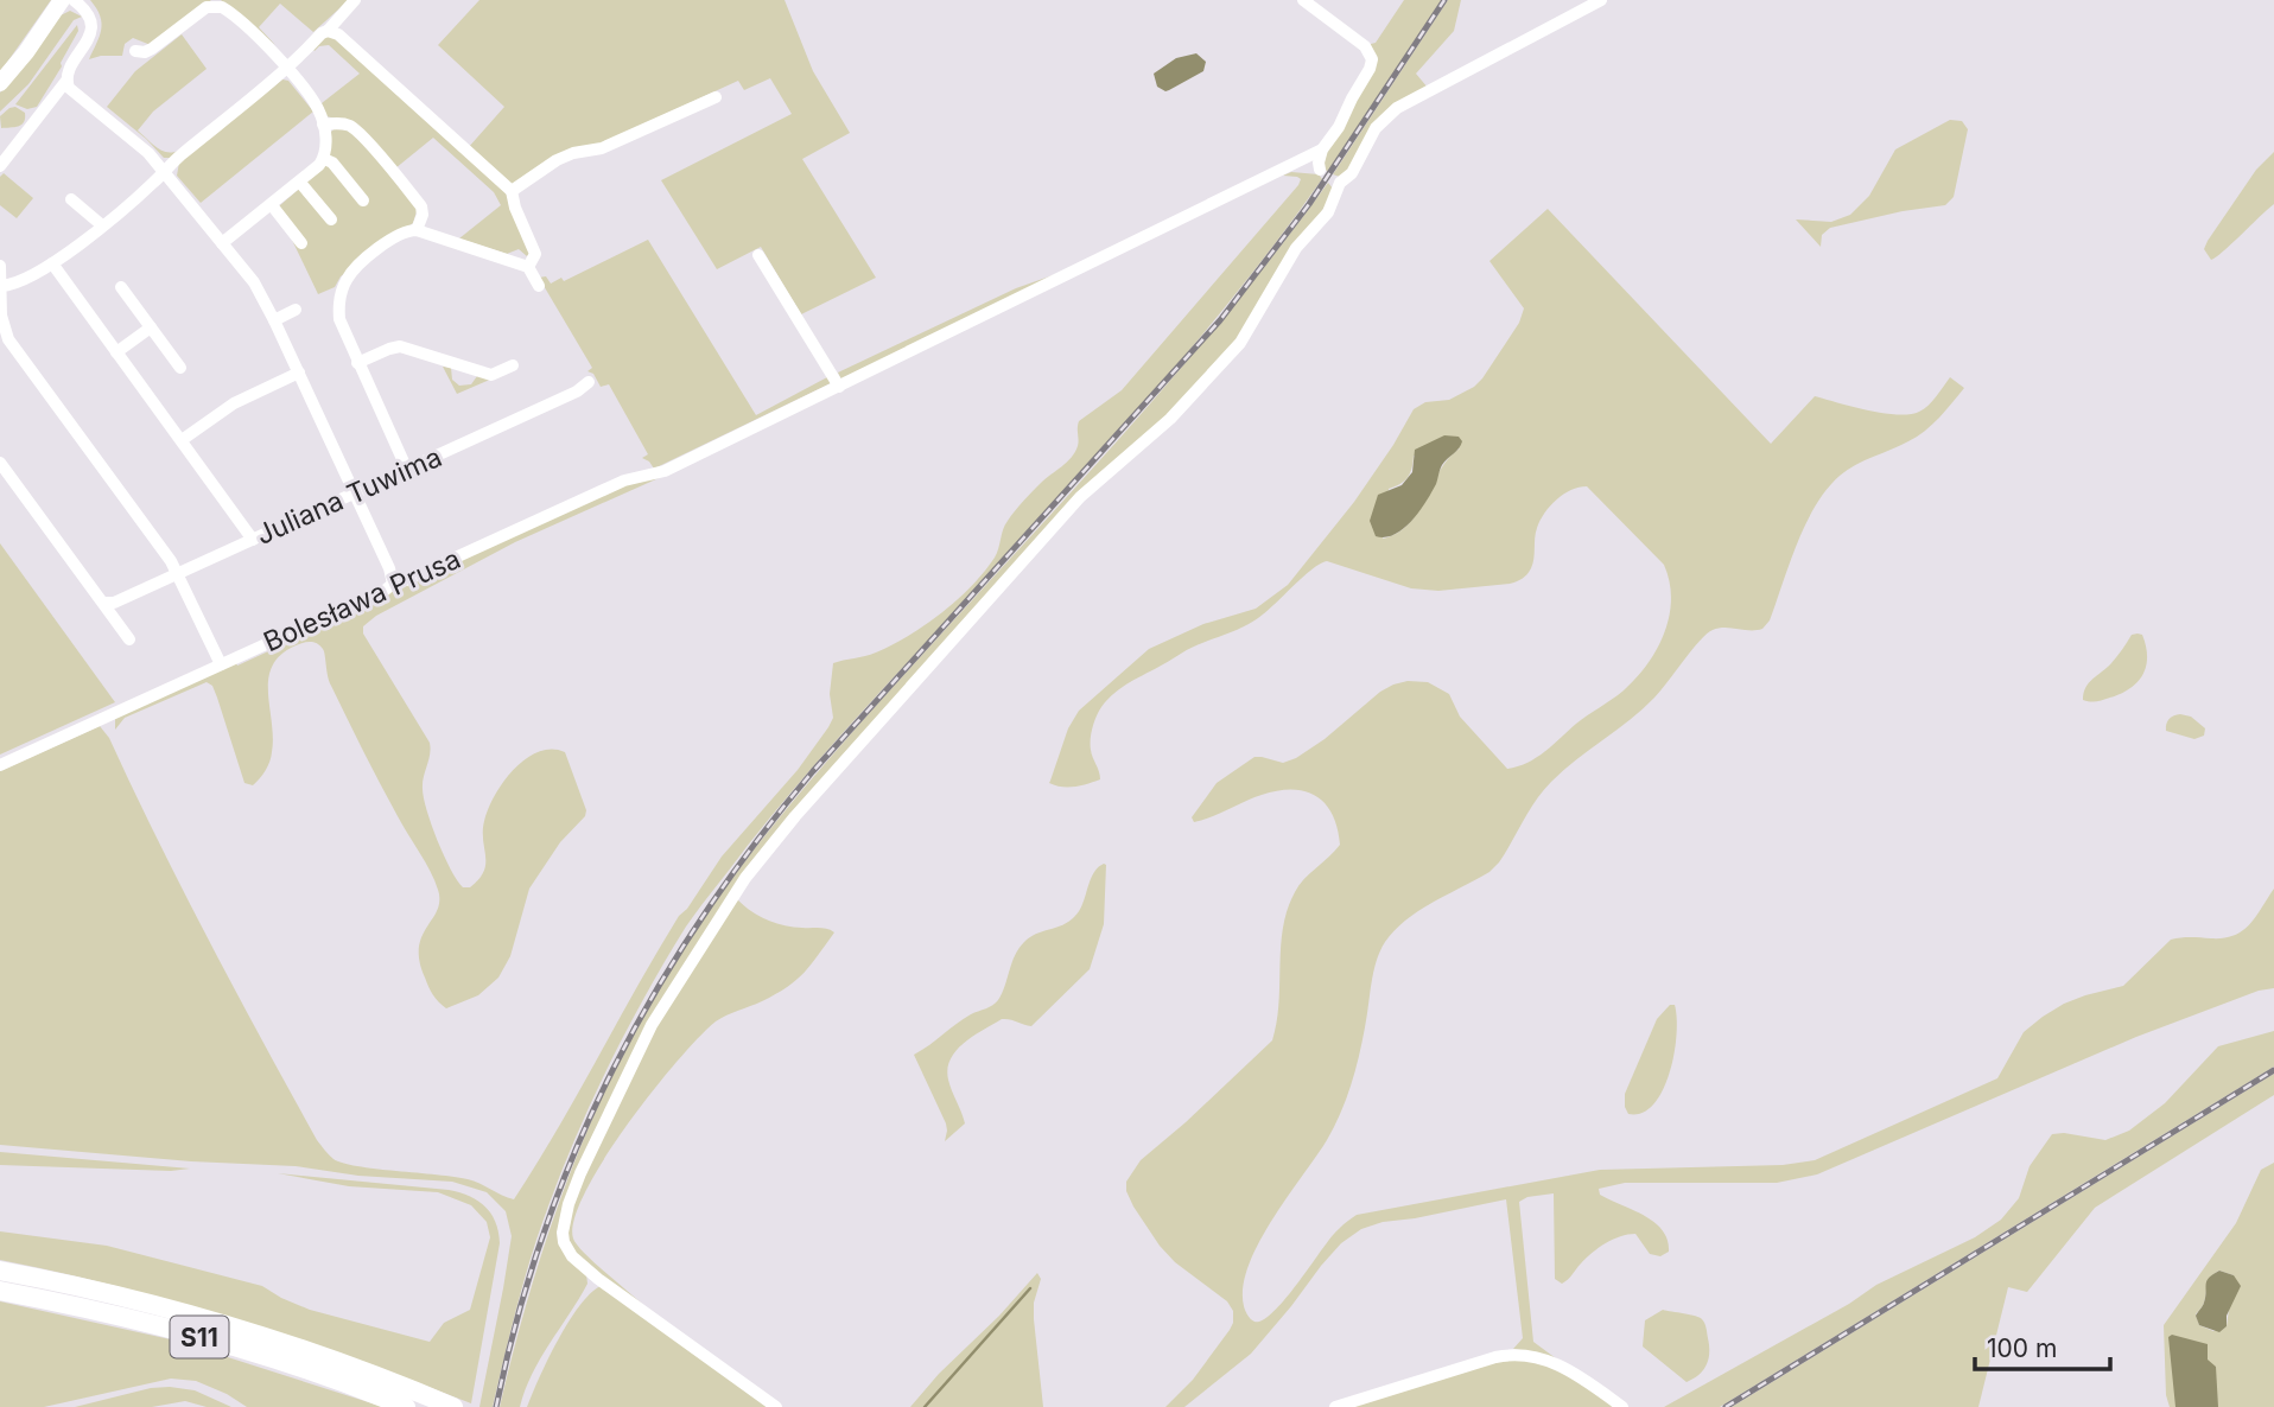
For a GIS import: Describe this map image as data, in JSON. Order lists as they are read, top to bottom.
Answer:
{
  "streets": {
    "highway": ["S11"],
    "street": ["Juliana Tuwima", "Bolesława Prusa"]
  },
  "scale_bar": "100 m"
}
